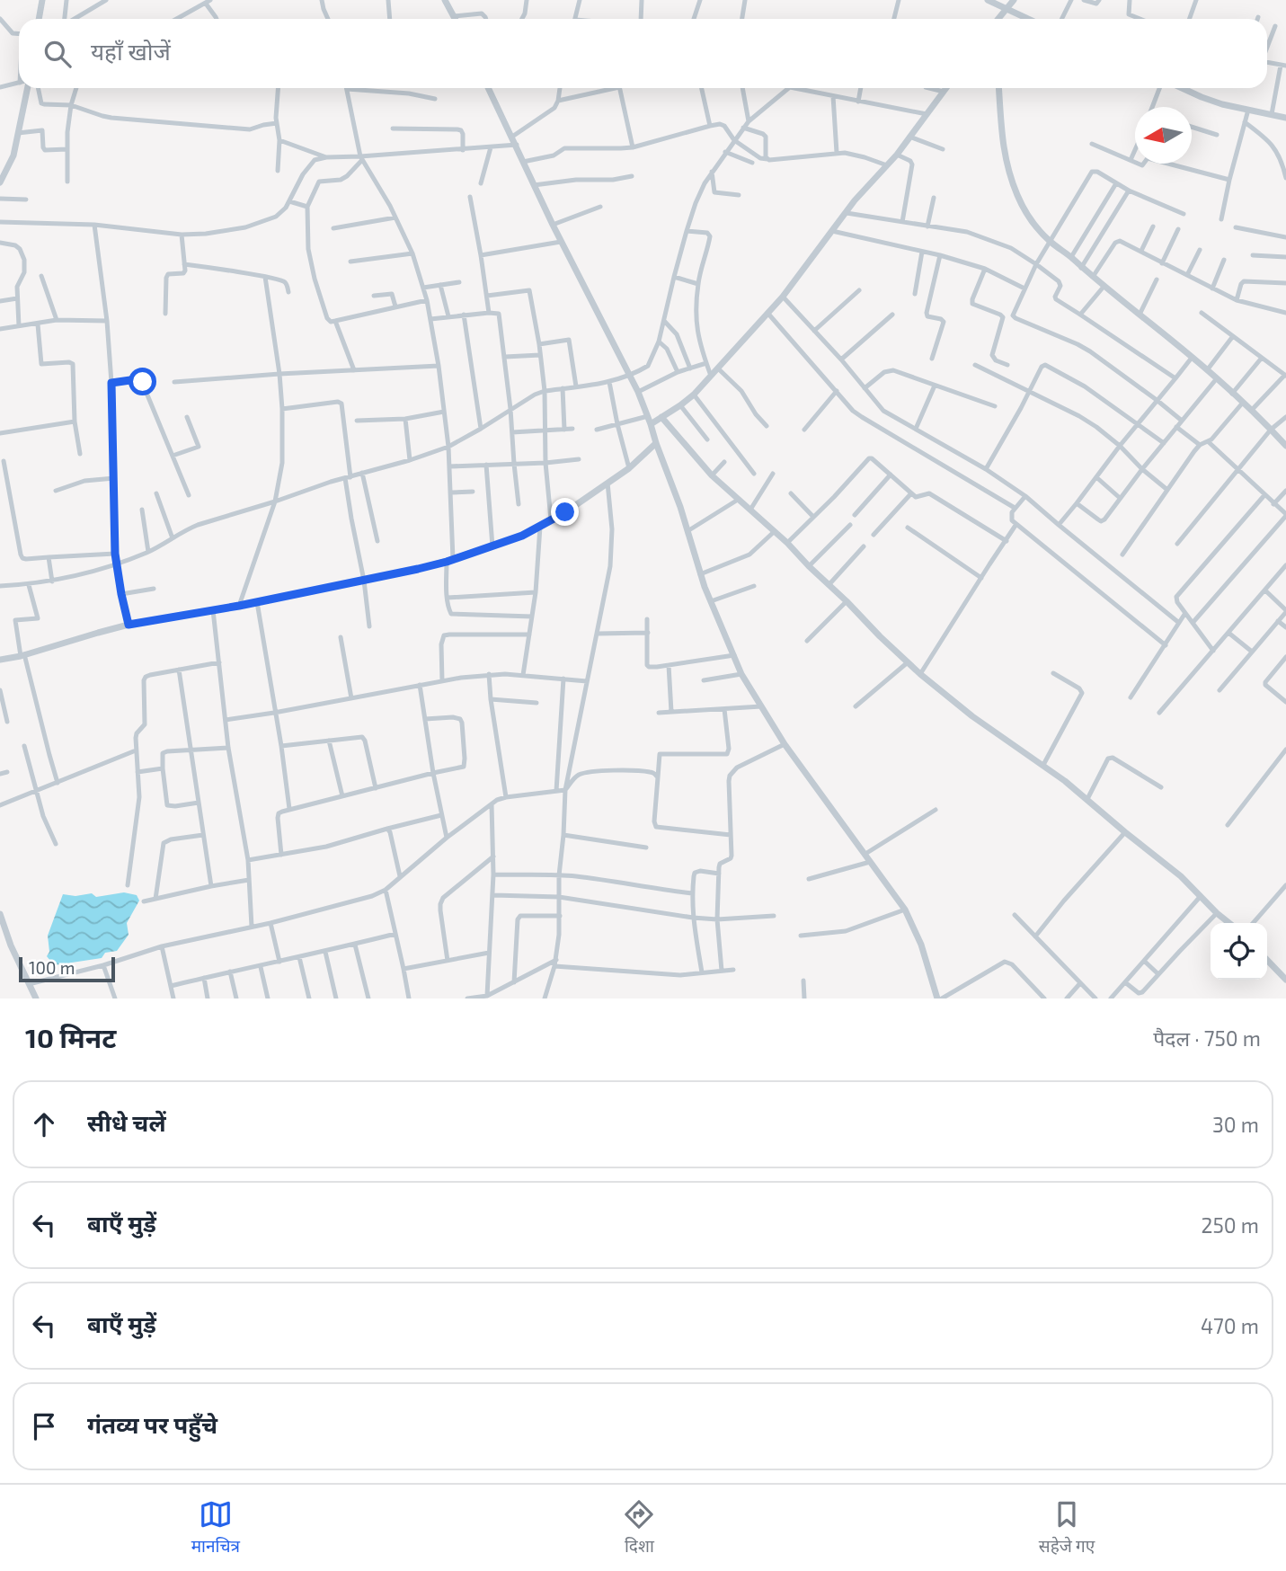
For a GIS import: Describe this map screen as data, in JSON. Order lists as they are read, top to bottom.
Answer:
{
  "scale_bar": "100 m",
  "north": "left",
  "page": {
    "search": "यहाँ खोजें",
    "scale": "100 m",
    "heading": ["10 मिनट", "पैदल · 750 m"],
    "list": [
      ["सीधे चलें", "30 m"],
      ["बाएँ मुड़ें", "250 m"],
      ["बाएँ मुड़ें", "470 m"],
      "गंतव्य पर पहुँचे"
    ],
    "nav": ["मानचित्र", "दिशा", "सहेजे गए"]
  }
}
